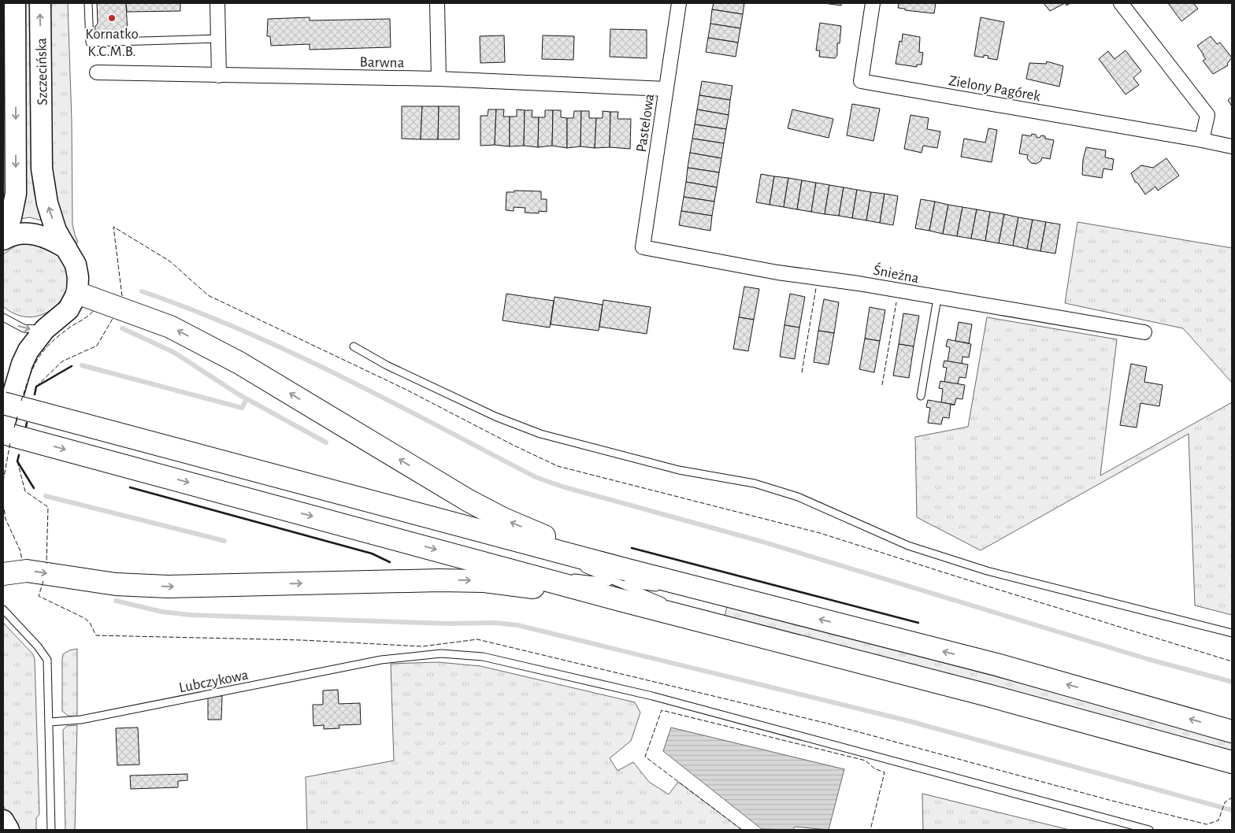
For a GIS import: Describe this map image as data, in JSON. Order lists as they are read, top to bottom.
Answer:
{
  "streets": {
    "main road": ["Szczecińska"],
    "street": [
      "Barwna",
      "Zielony Pagórek",
      "Pastelowa",
      "Śnieżna"
    ],
    "lane": ["Lubczykowa"]
  },
  "crossings": [
    ["Barwna", "Pastelowa"],
    ["Pastelowa", "Śnieżna"]
  ],
  "places": ["Kornatko K.C.M.B."]
}
